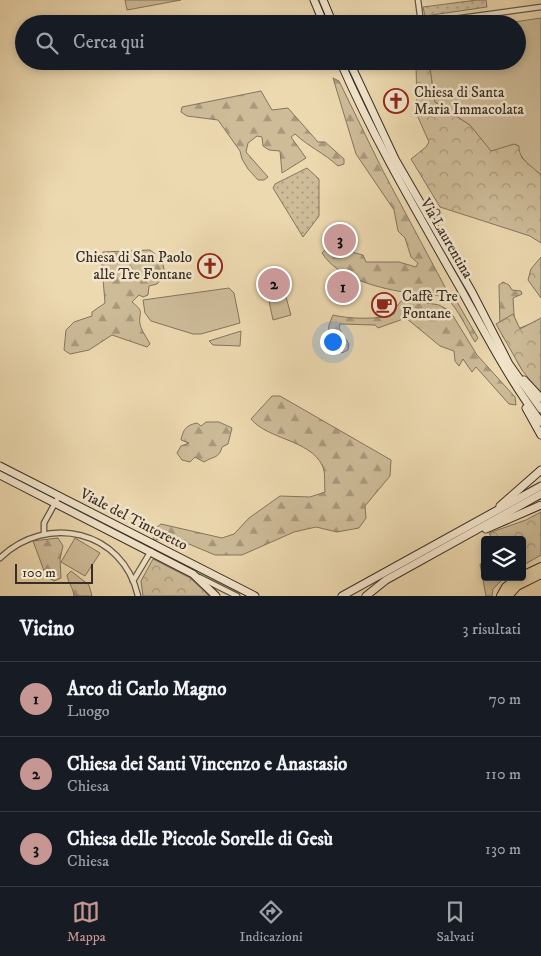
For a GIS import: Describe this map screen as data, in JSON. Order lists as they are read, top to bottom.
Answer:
{
  "streets": {
    "main road": ["Via Laurentina", "Viale del Tintoretto"]
  },
  "places": {
    "church": ["Chiesa di Santa Maria Immacolata", "Chiesa di San Paolo alle Tre Fontane"],
    "cafe": ["Caffè Tre Fontane"]
  },
  "scale_bar": "100 m",
  "page": {
    "search": "Cerca qui",
    "pins": ["3", "2", "1"],
    "scale": "100 m",
    "heading": ["Vicino", "3 risultati"],
    "list": [
      {
        "mark": "1",
        "name": "Arco di Carlo Magno",
        "note": "Luogo",
        "value": "70 m"
      },
      {
        "mark": "2",
        "name": "Chiesa dei Santi Vincenzo e Anastasio",
        "note": "Chiesa",
        "value": "110 m"
      },
      {
        "mark": "3",
        "name": "Chiesa delle Piccole Sorelle di Gesù",
        "note": "Chiesa",
        "value": "130 m"
      }
    ],
    "nav": ["Mappa", "Indicazioni", "Salvati"]
  }
}
